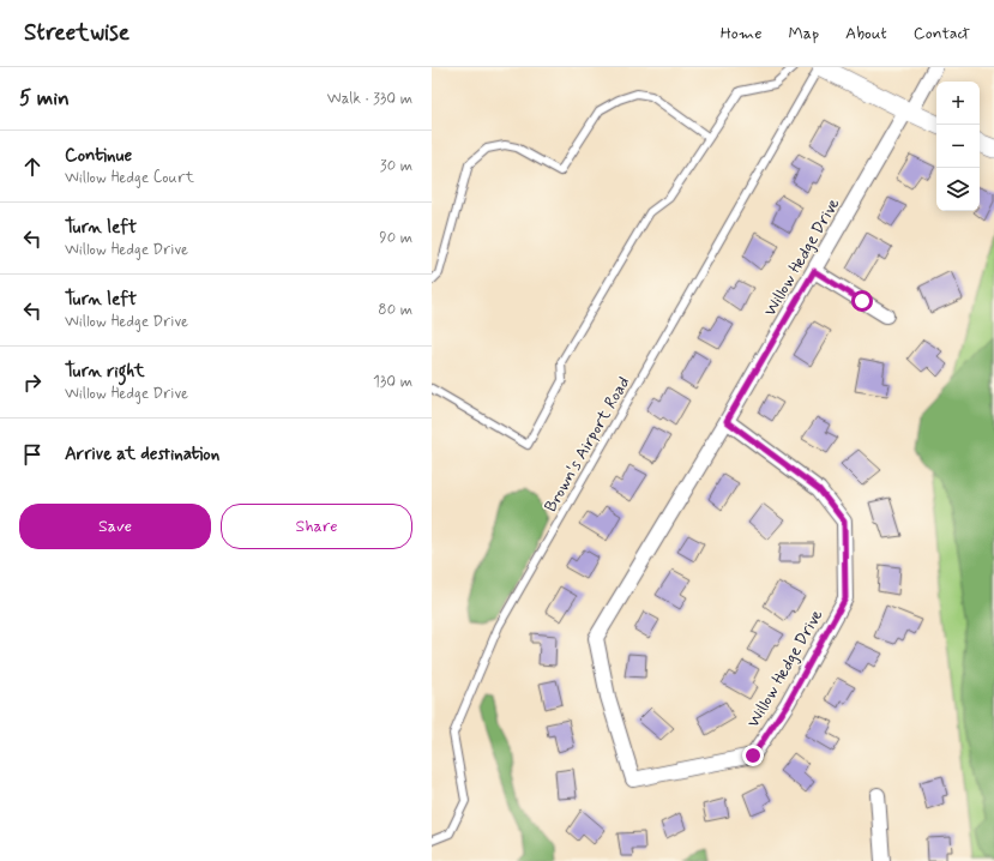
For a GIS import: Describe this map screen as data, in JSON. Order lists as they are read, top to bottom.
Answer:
{
  "streets": {
    "street": ["Willow Hedge Drive"],
    "lane": ["Brown's Airport Road"]
  },
  "page": {
    "header": "Streetwise",
    "nav": [
      "Home",
      "Map",
      "About",
      "Contact"
    ],
    "heading": ["5 min", "Walk · 330 m"],
    "map_buttons": ["+", "−"],
    "list": [
      ["Continue", "Willow Hedge Court", "30 m"],
      ["Turn left", "Willow Hedge Drive", "90 m"],
      ["Turn left", "Willow Hedge Drive", "80 m"],
      ["Turn right", "Willow Hedge Drive", "130 m"],
      "Arrive at destination"
    ],
    "buttons": ["Save", "Share"]
  }
}
